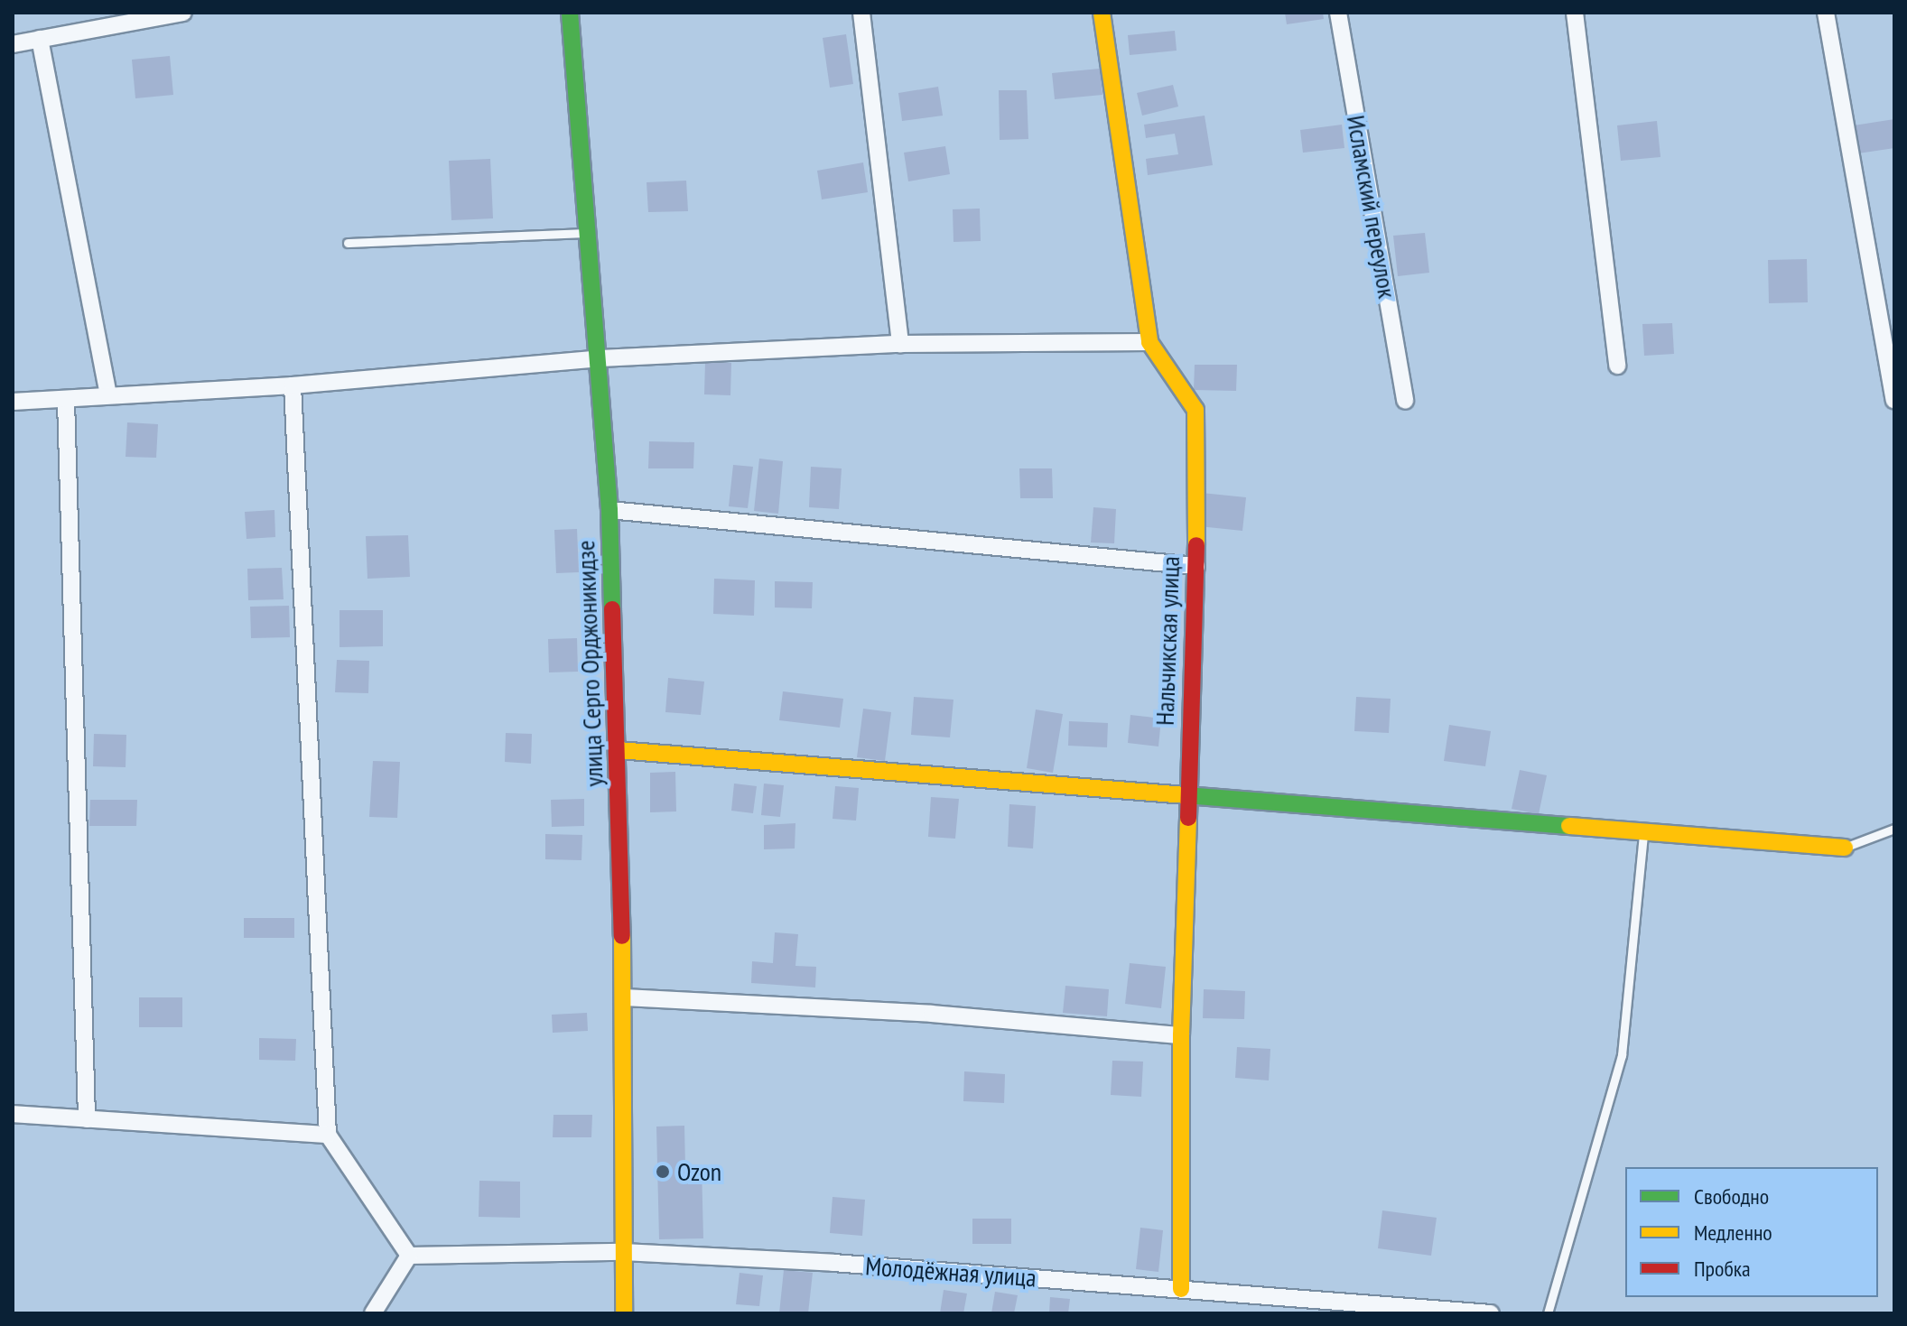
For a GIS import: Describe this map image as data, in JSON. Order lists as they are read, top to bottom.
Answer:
{
  "streets": {
    "street": [
      "Исламский переулок",
      "Нальчикская улица",
      "улица Серго Орджоникидзе",
      "Молодёжная улица"
    ]
  },
  "crossings": [
    ["Нальчикская улица", "Молодёжная улица"],
    ["улица Серго Орджоникидзе", "Молодёжная улица"]
  ],
  "places": ["Ozon"],
  "legend": ["Свободно", "Медленно", "Пробка"]
}
